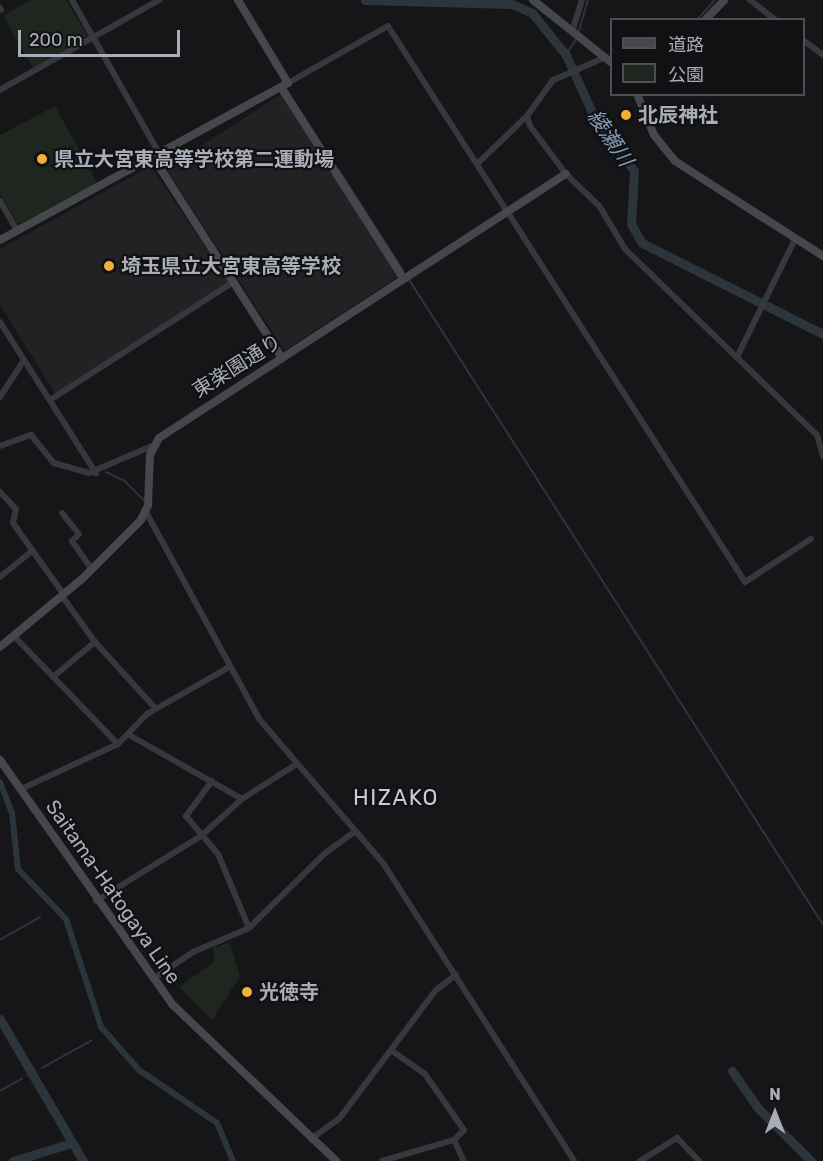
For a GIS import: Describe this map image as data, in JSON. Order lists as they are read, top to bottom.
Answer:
{
  "streets": {
    "street": ["東楽園通り", "Saitama-Hatogaya Line"]
  },
  "districts": ["HIZAKO"],
  "water": ["綾瀬川"],
  "places": [
    "北辰神社",
    "県立大宮東高等学校第二運動場",
    "埼玉県立大宮東高等学校",
    "光徳寺"
  ],
  "legend": ["道路", "公園"],
  "scale_bar": "200 m",
  "north": "top"
}
